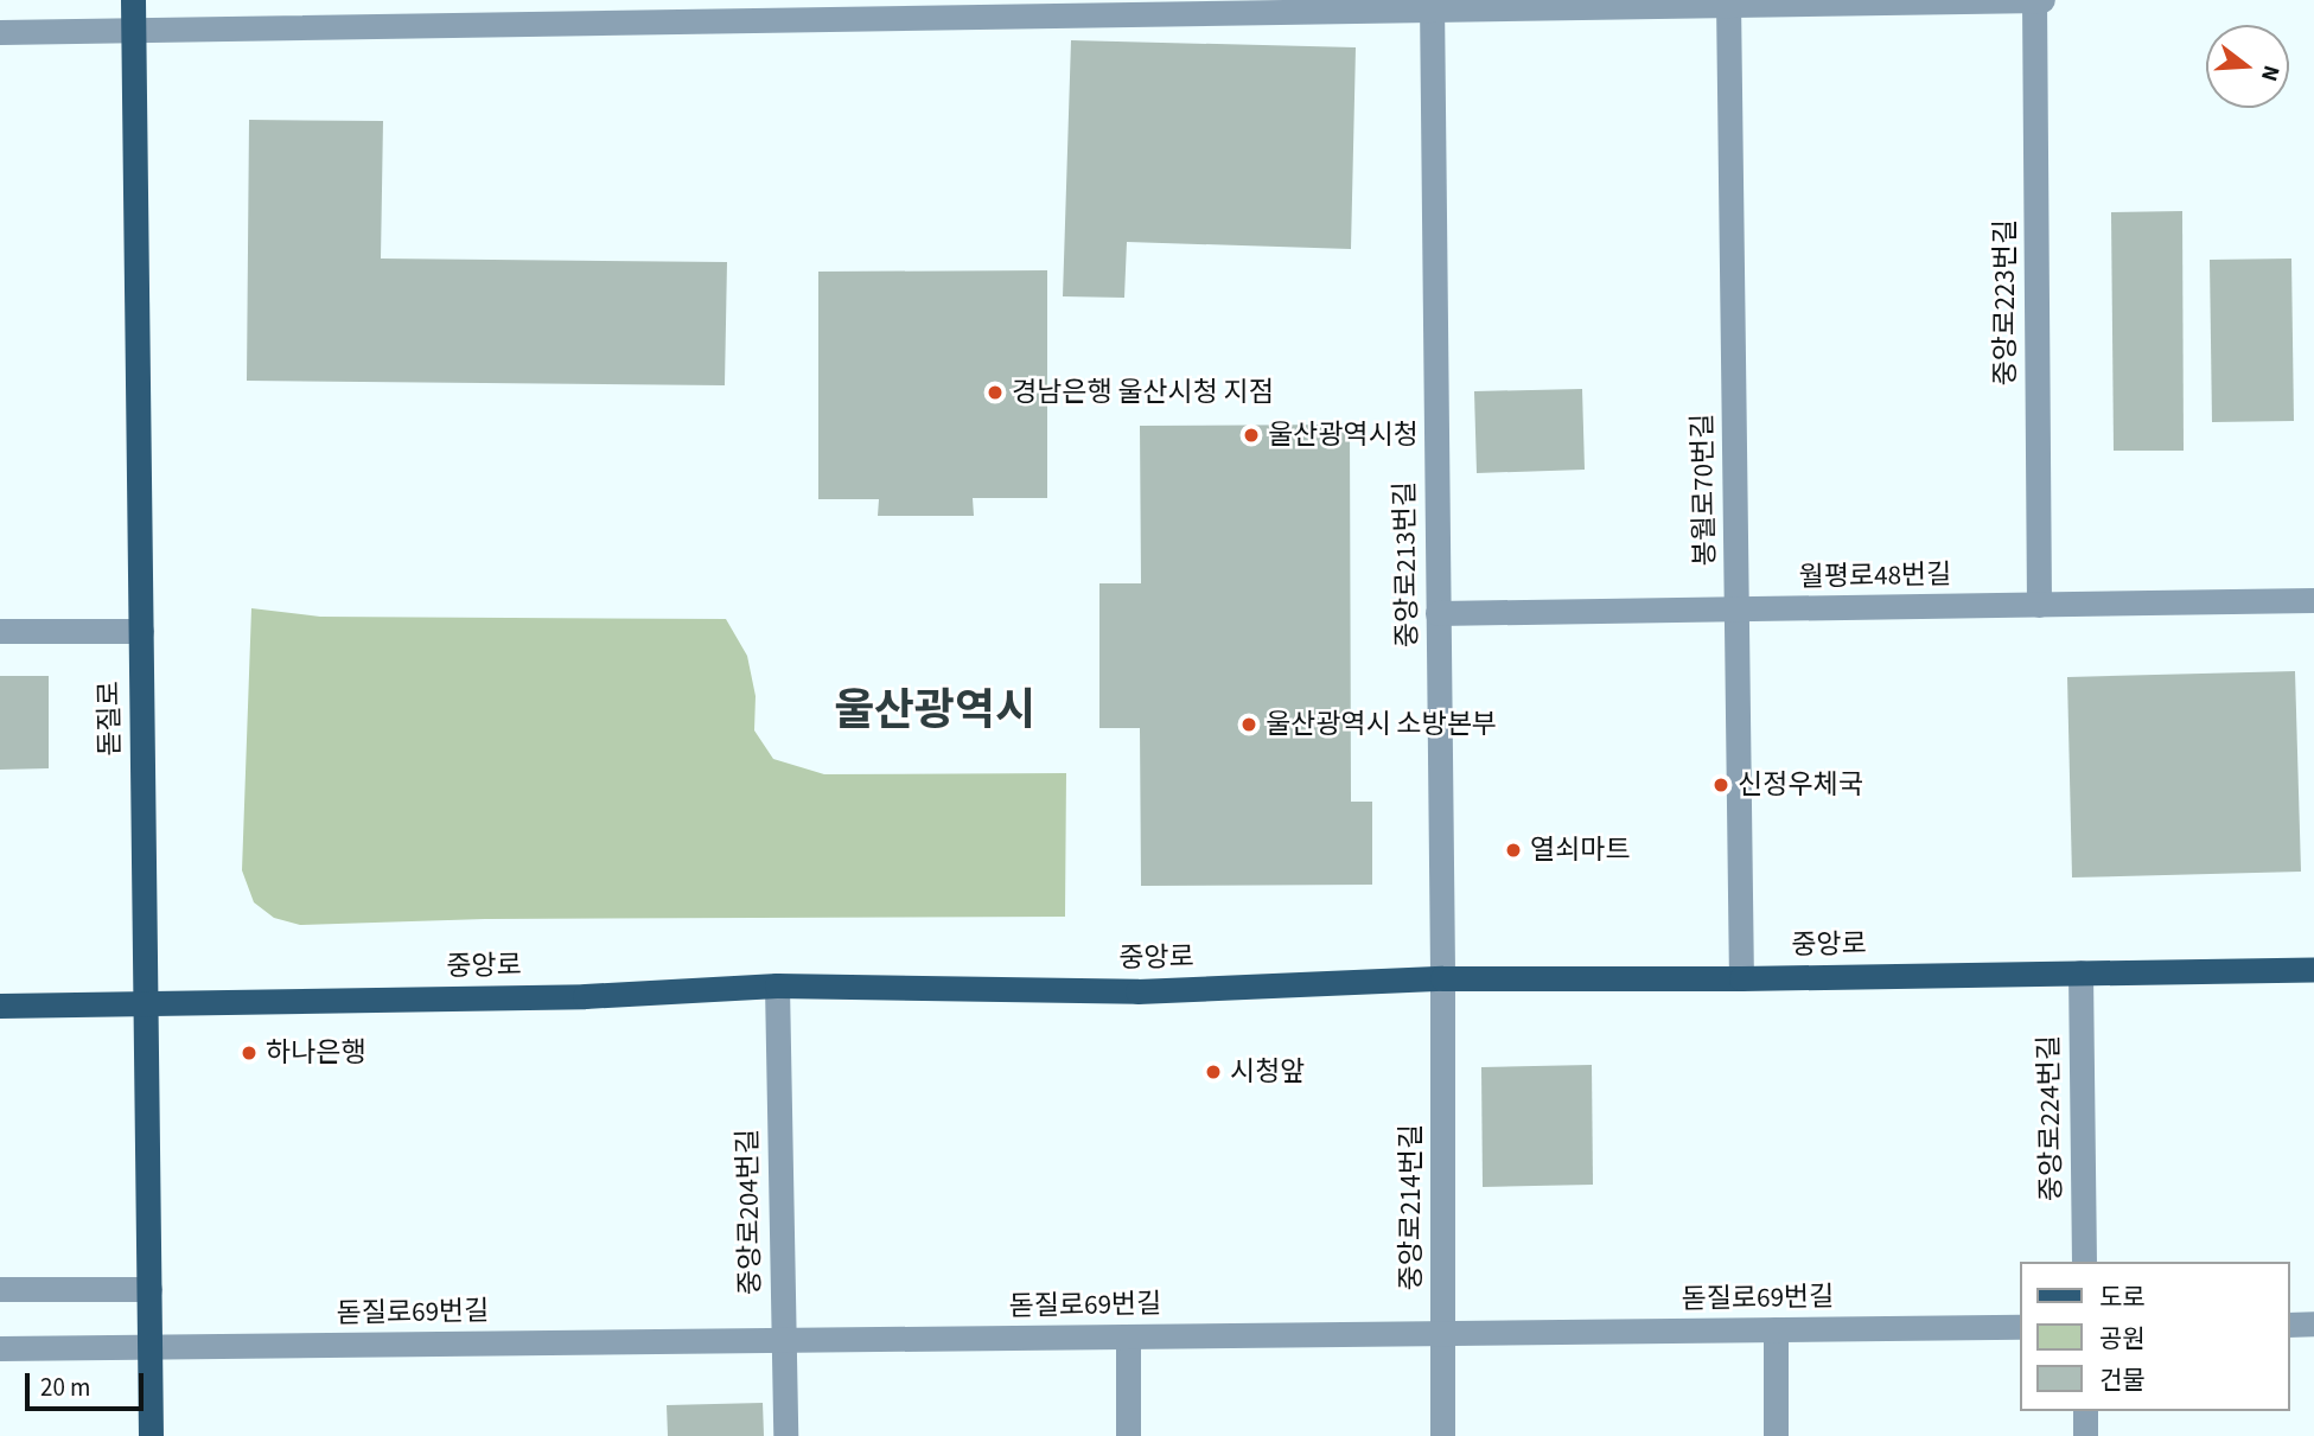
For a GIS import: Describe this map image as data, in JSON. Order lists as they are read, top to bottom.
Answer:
{
  "streets": {
    "main road": ["돋질로", "중앙로"],
    "street": [
      "중앙로223번길",
      "봉월로70번길",
      "중앙로213번길",
      "월평로48번길",
      "중앙로224번길",
      "중앙로214번길",
      "중앙로204번길",
      "돋질로69번길"
    ]
  },
  "crossings": [
    ["중앙로223번길", "월평로48번길"],
    ["봉월로70번길", "월평로48번길"],
    ["봉월로70번길", "중앙로"],
    ["중앙로213번길", "월평로48번길"],
    ["중앙로213번길", "중앙로"],
    ["중앙로213번길", "중앙로214번길"],
    ["돋질로", "중앙로"],
    ["돋질로", "돋질로69번길"],
    ["중앙로", "중앙로224번길"],
    ["중앙로", "중앙로214번길"],
    ["중앙로", "중앙로204번길"],
    ["중앙로214번길", "돋질로69번길"],
    ["중앙로204번길", "돋질로69번길"]
  ],
  "districts": ["울산광역시"],
  "places": [
    "경남은행 울산시청 지점",
    "울산광역시청",
    "울산광역시 소방본부",
    "신정우체국",
    "열쇠마트",
    "하나은행",
    "시청앞"
  ],
  "legend": ["도로", "공원", "건물"],
  "scale_bar": "20 m",
  "north": "right"
}
